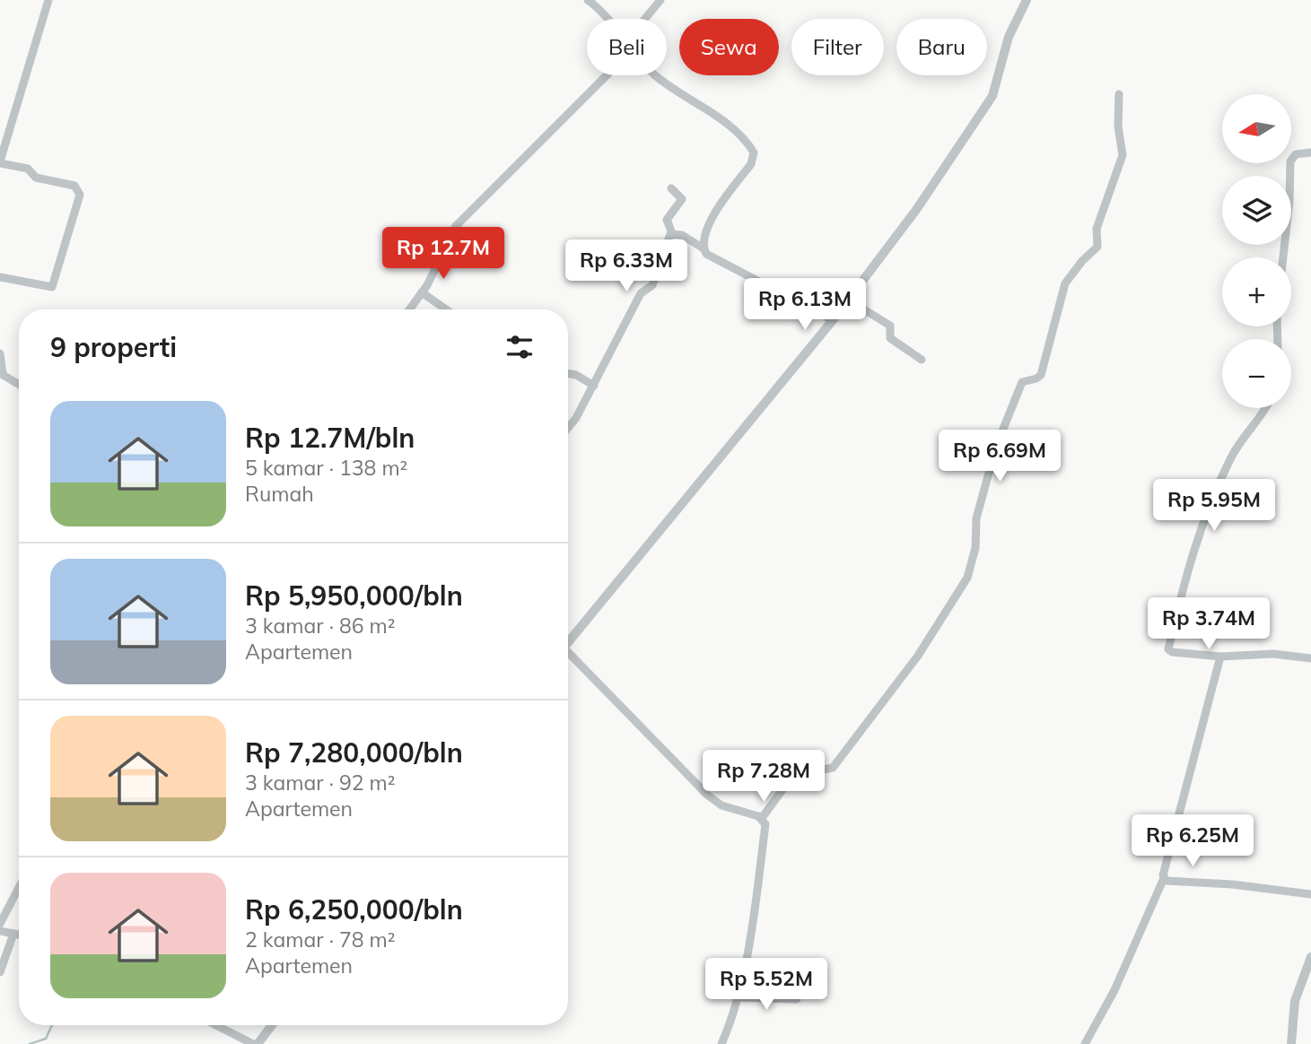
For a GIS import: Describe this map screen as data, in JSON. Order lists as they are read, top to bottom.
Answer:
{
  "north": "left",
  "page": {
    "chip": [
      "Beli",
      "Sewa",
      "Filter",
      "Baru"
    ],
    "map_buttons": ["+", "−"],
    "price": [
      "Rp 12.7M",
      "Rp 6.33M",
      "Rp 6.13M",
      "Rp 6.69M",
      "Rp 5.95M",
      "Rp 3.74M",
      "Rp 7.28M",
      "Rp 6.25M",
      "Rp 5.52M"
    ],
    "heading": "9 properti",
    "list": [
      {
        "name": "Rp 12.7M/bln",
        "note": "5 kamar · 138 m² · Rumah"
      },
      {
        "name": "Rp 5,950,000/bln",
        "note": "3 kamar · 86 m² · Apartemen"
      },
      {
        "name": "Rp 7,280,000/bln",
        "note": "3 kamar · 92 m² · Apartemen"
      },
      {
        "name": "Rp 6,250,000/bln",
        "note": "2 kamar · 78 m² · Apartemen"
      }
    ]
  }
}
